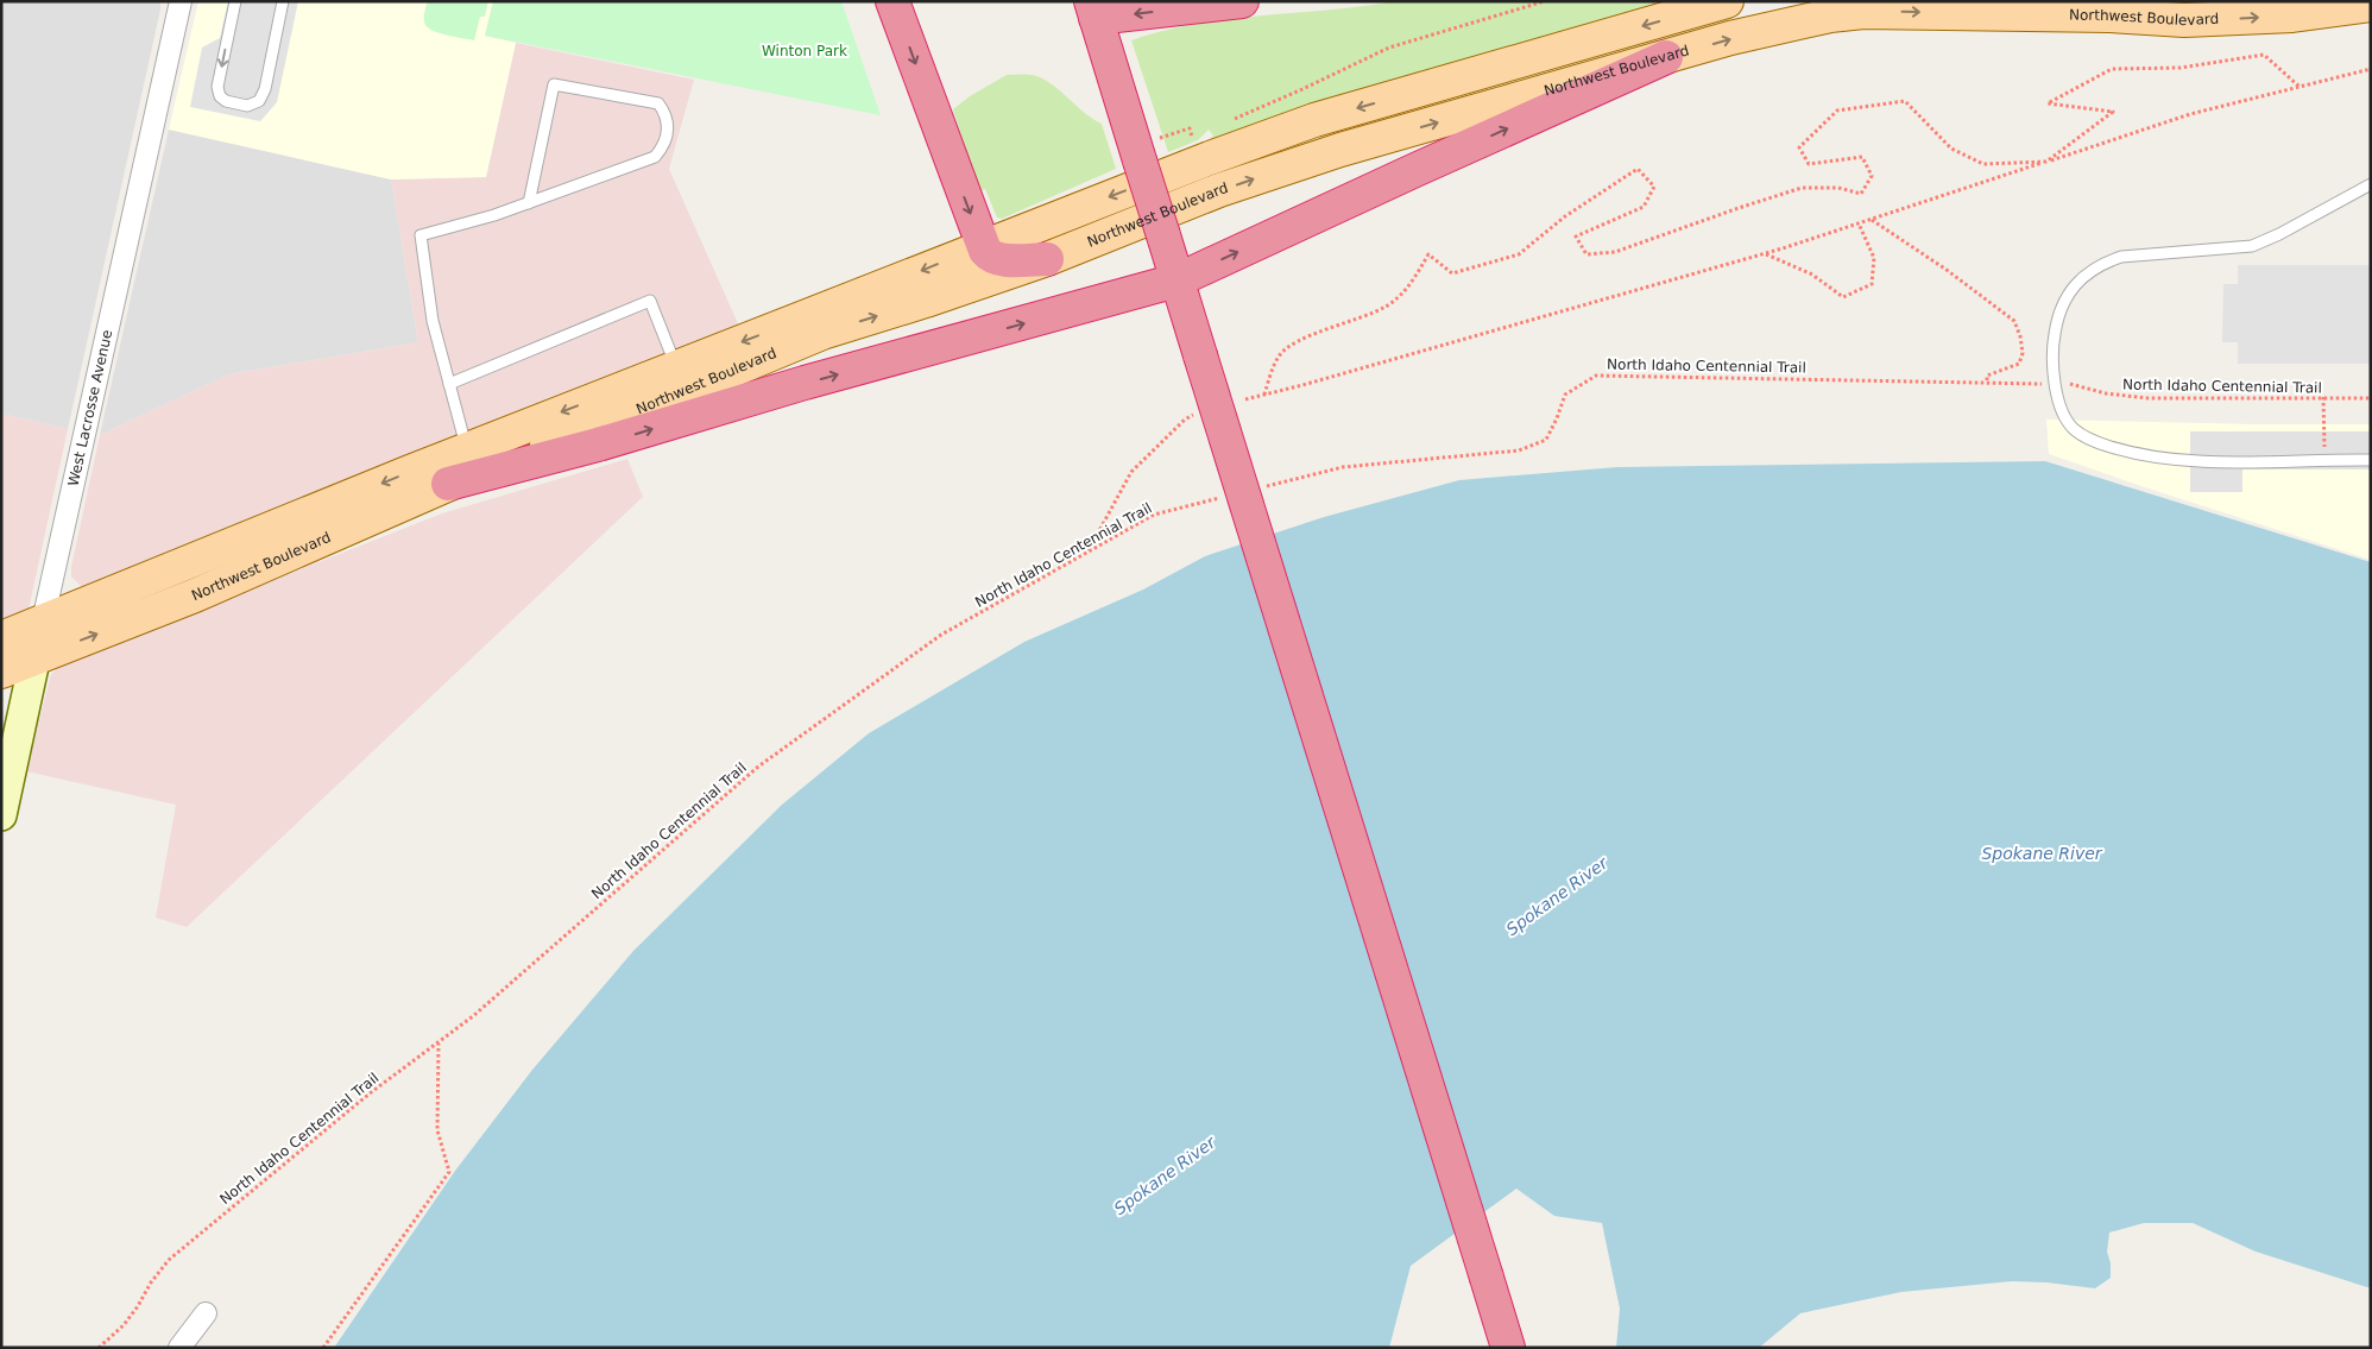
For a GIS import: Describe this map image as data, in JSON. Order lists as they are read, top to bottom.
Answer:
{
  "streets": {
    "main road": ["Northwest Boulevard"],
    "street": ["West Lacrosse Avenue"],
    "path": ["North Idaho Centennial Trail"]
  },
  "crossings": [
    ["Northwest Boulevard", "West Lacrosse Avenue"]
  ],
  "water": ["Spokane River"],
  "parks": ["Winton Park"]
}
